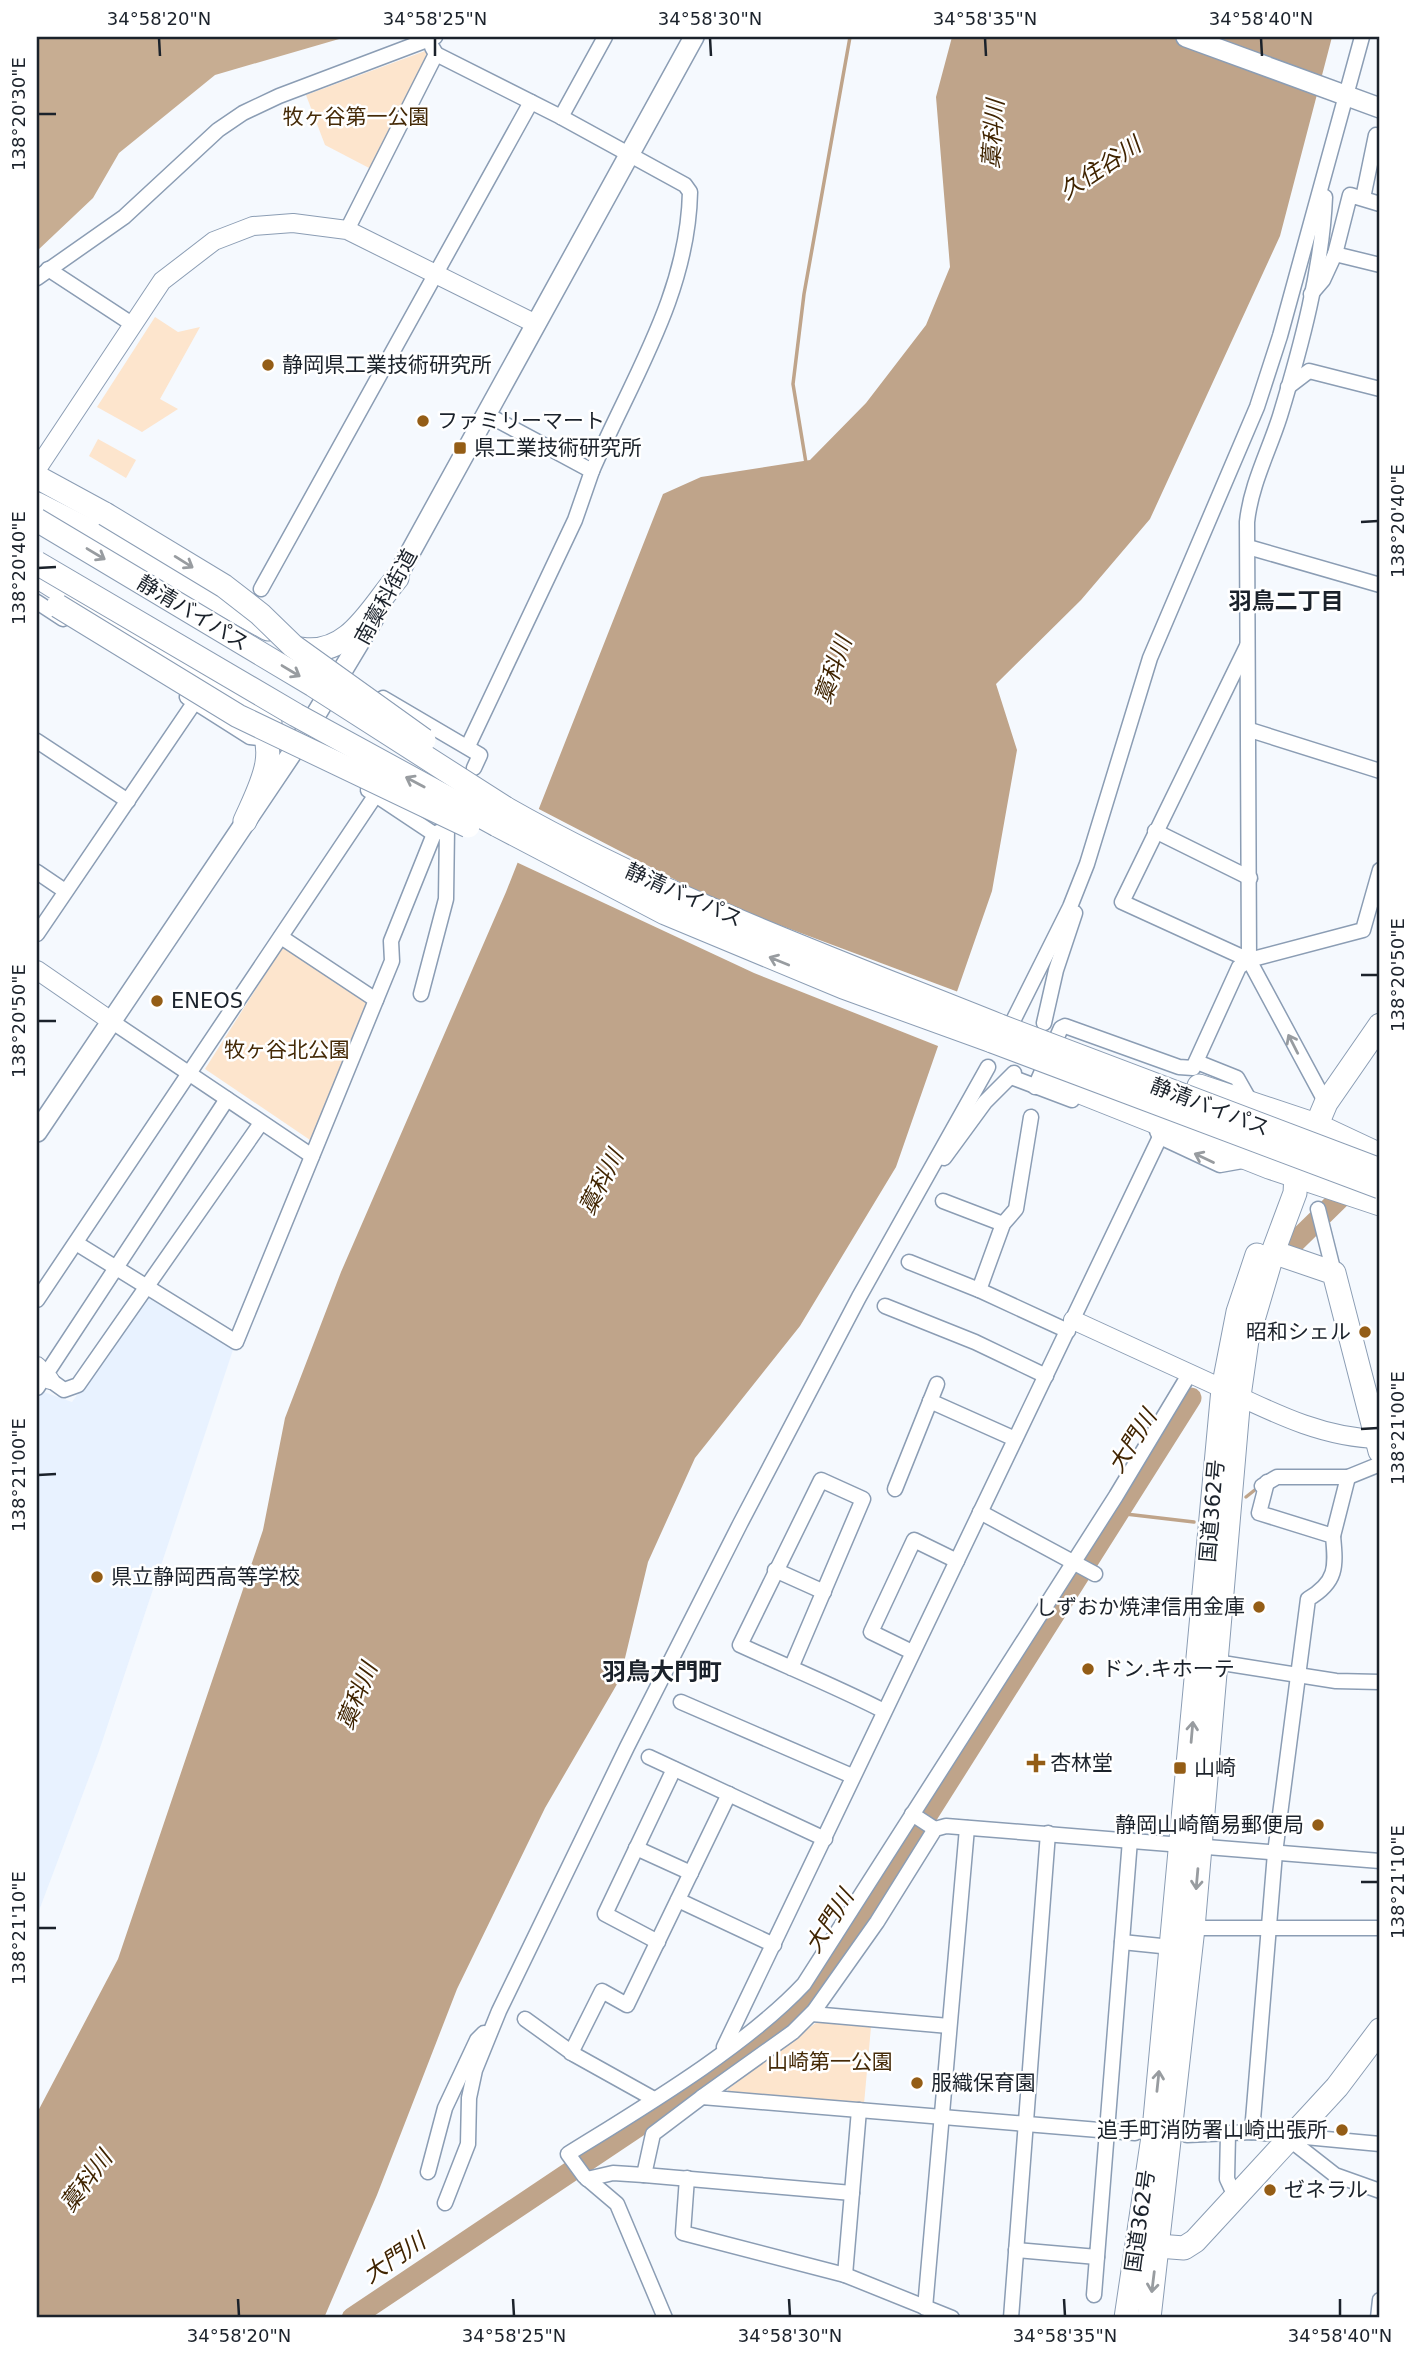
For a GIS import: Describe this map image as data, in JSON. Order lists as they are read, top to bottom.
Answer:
{
  "streets": {
    "highway": ["静清バイパス", "国道362号"],
    "main road": ["南藁科街道"]
  },
  "districts": ["羽鳥二丁目", "羽鳥大門町"],
  "water": ["藁科川", "久住谷川", "大門川"],
  "parks": ["牧ヶ谷第一公園", "牧ヶ谷北公園", "山崎第一公園"],
  "places": {
    "other": [
      "静岡県工業技術研究所",
      "ファミリーマート",
      "ENEOS",
      "昭和シェル",
      "県立静岡西高等学校",
      "しずおか焼津信用金庫",
      "ドン.キホーテ",
      "静岡山崎簡易郵便局",
      "服織保育園",
      "追手町消防署山崎出張所",
      "ゼネラル"
    ],
    "transit": ["県工業技術研究所", "山崎"],
    "health": ["杏林堂"]
  },
  "coordinates": [
    "34°58'20\"N",
    "34°58'25\"N",
    "34°58'30\"N",
    "34°58'35\"N",
    "34°58'40\"N",
    "138°20'30\"E",
    "138°20'40\"E",
    "138°20'50\"E",
    "138°21'00\"E",
    "138°21'10\"E"
  ]
}
